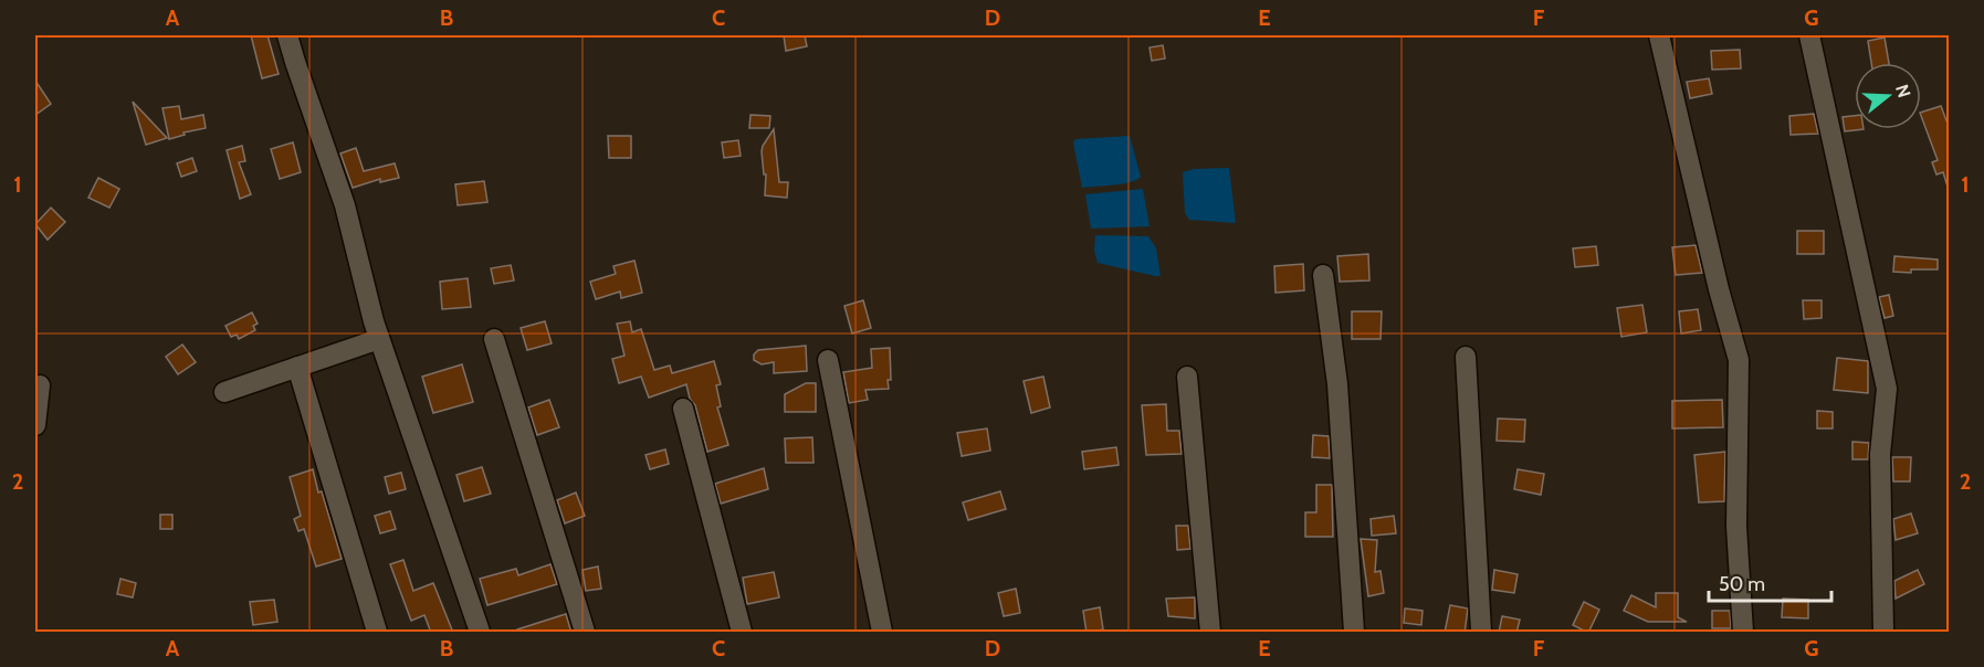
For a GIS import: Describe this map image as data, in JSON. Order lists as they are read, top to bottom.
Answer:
{
  "scale_bar": "50 m",
  "north": "right",
  "grid": {
    "columns": [
      "A",
      "B",
      "C",
      "D",
      "E",
      "F",
      "G"
    ],
    "rows": ["1", "2"]
  }
}
